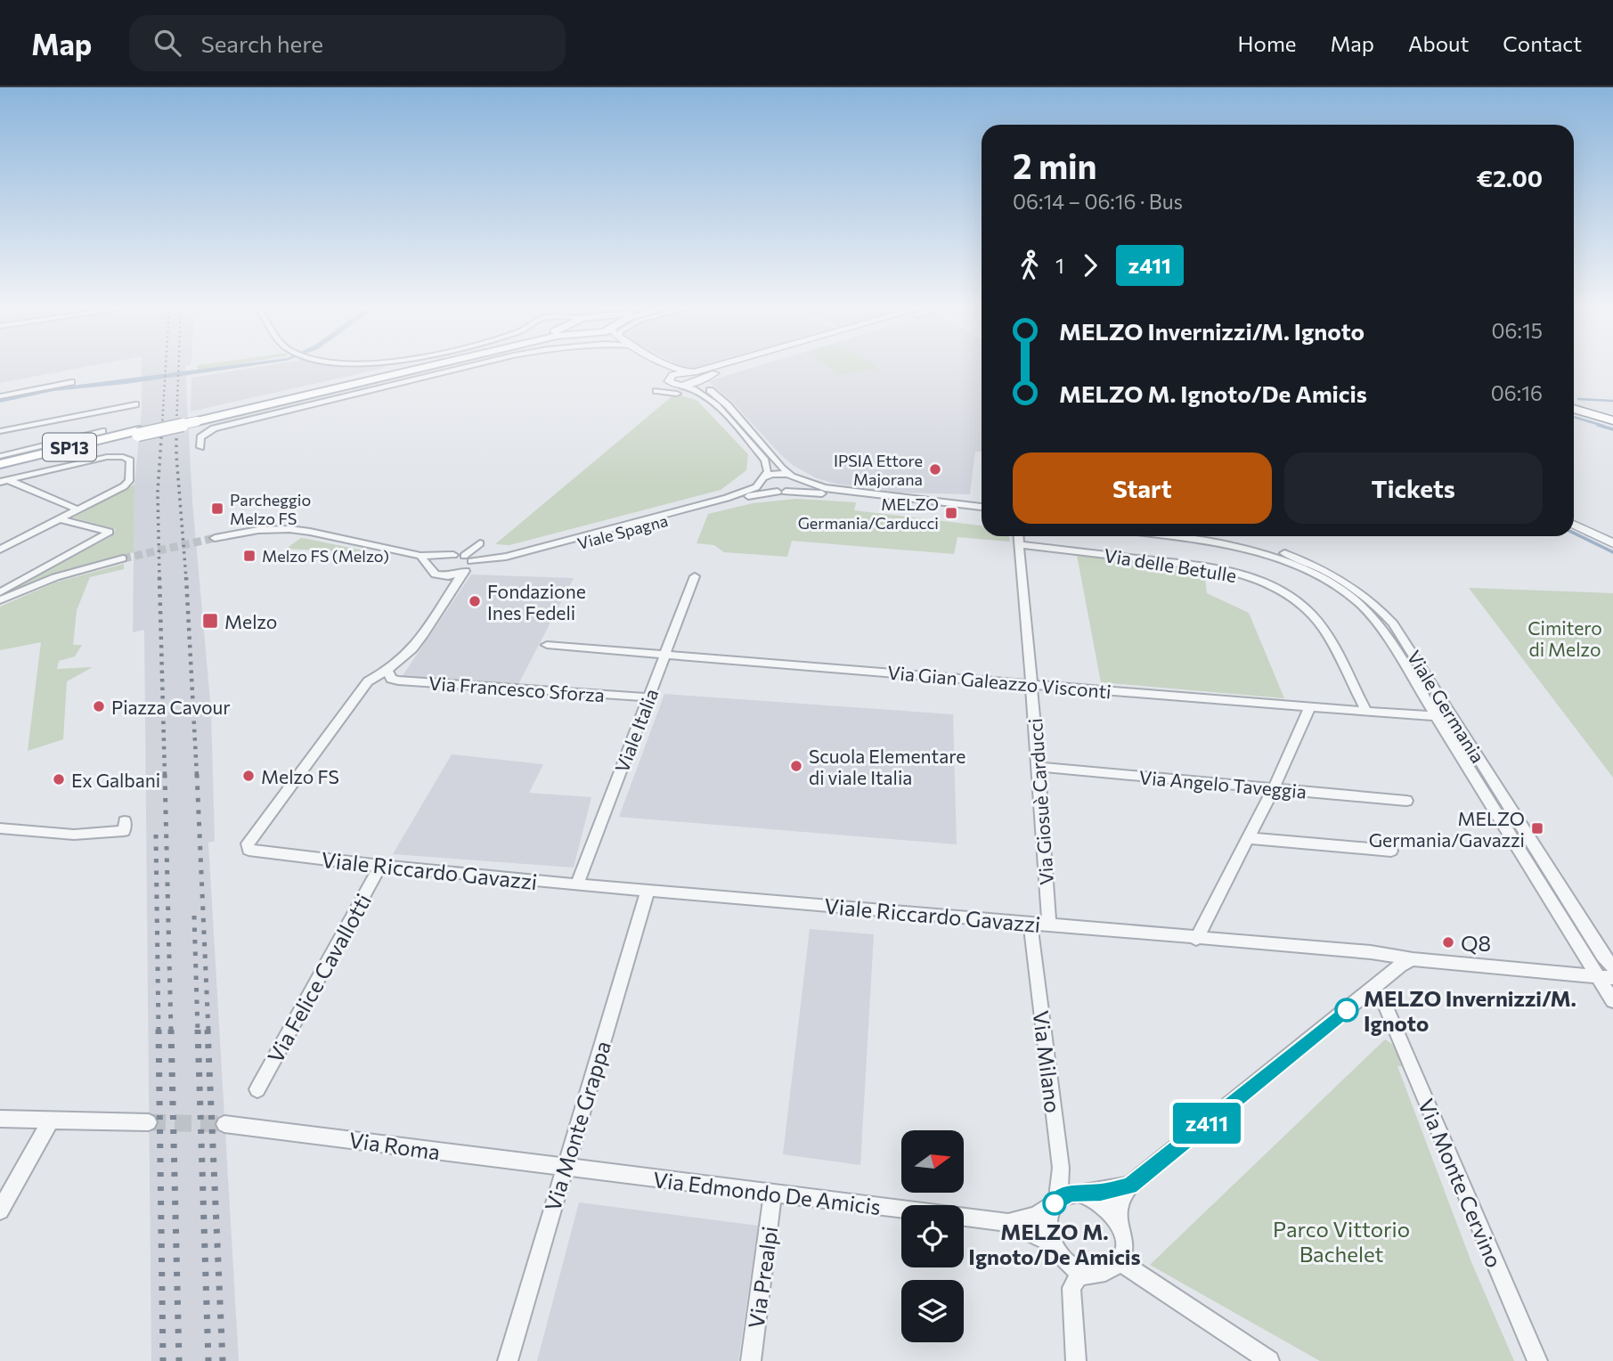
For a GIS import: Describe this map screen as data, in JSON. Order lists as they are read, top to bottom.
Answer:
{
  "streets": {
    "main road": ["SP13"],
    "street": [
      "Viale Spagna",
      "Via delle Betulle",
      "Via Gian Galeazzo Visconti",
      "Via Francesco Sforza",
      "Viale Germania",
      "Viale Italia",
      "Via Angelo Taveggia",
      "Via Giosuè Carducci",
      "Viale Riccardo Gavazzi",
      "Via Felice Cavallotti",
      "Via Milano",
      "Via Monte Grappa",
      "Via Roma",
      "Via Monte Cervino",
      "Via Edmondo De Amicis",
      "Via Prealpi"
    ]
  },
  "crossings": [
    ["Via delle Betulle", "Via Gian Galeazzo Visconti"],
    ["Via delle Betulle", "Via Giosuè Carducci"],
    ["Via Gian Galeazzo Visconti", "Viale Germania"],
    ["Via Gian Galeazzo Visconti", "Viale Italia"],
    ["Via Gian Galeazzo Visconti", "Via Giosuè Carducci"],
    ["Via Francesco Sforza", "Viale Italia"],
    ["Viale Germania", "Viale Riccardo Gavazzi"],
    ["Viale Italia", "Viale Riccardo Gavazzi"],
    ["Via Angelo Taveggia", "Via Giosuè Carducci"],
    ["Via Giosuè Carducci", "Viale Riccardo Gavazzi"],
    ["Viale Riccardo Gavazzi", "Via Felice Cavallotti"],
    ["Viale Riccardo Gavazzi", "Via Milano"],
    ["Viale Riccardo Gavazzi", "Via Monte Grappa"],
    ["Via Milano", "Via Edmondo De Amicis"],
    ["Via Monte Grappa", "Via Roma"],
    ["Via Monte Grappa", "Via Edmondo De Amicis"],
    ["Via Roma", "Via Edmondo De Amicis"],
    ["Via Edmondo De Amicis", "Via Prealpi"]
  ],
  "parks": ["Cimitero di Melzo", "Parco Vittorio Bachelet"],
  "places": {
    "other": [
      "IPSIA Ettore Majorana",
      "Fondazione Ines Fedeli",
      "Piazza Cavour",
      "Scuola Elementare di viale Italia",
      "Melzo FS",
      "Ex Galbani",
      "Q8",
      "MELZO Invernizzi/M. Ignoto",
      "MELZO M. Ignoto/De Amicis"
    ],
    "transit": [
      "Parcheggio Melzo FS",
      "MELZO Germania/Carducci",
      "Melzo FS (Melzo)",
      "Melzo",
      "MELZO Germania/Gavazzi"
    ]
  },
  "lines": ["bus line z411"],
  "north": "right",
  "page": {
    "header": "Map",
    "search": "Search here",
    "nav": [
      "Home",
      "Map",
      "About",
      "Contact"
    ],
    "on_map": "z411",
    "heading": ["2 min", "06:14 – 06:16 · Bus", "€2.00"],
    "legs": ["1", "z411"],
    "list": [
      {
        "name": "MELZO Invernizzi/M. Ignoto",
        "value": "06:15"
      },
      {
        "name": "MELZO M. Ignoto/De Amicis",
        "value": "06:16"
      }
    ],
    "buttons": ["Start", "Tickets"]
  }
}
